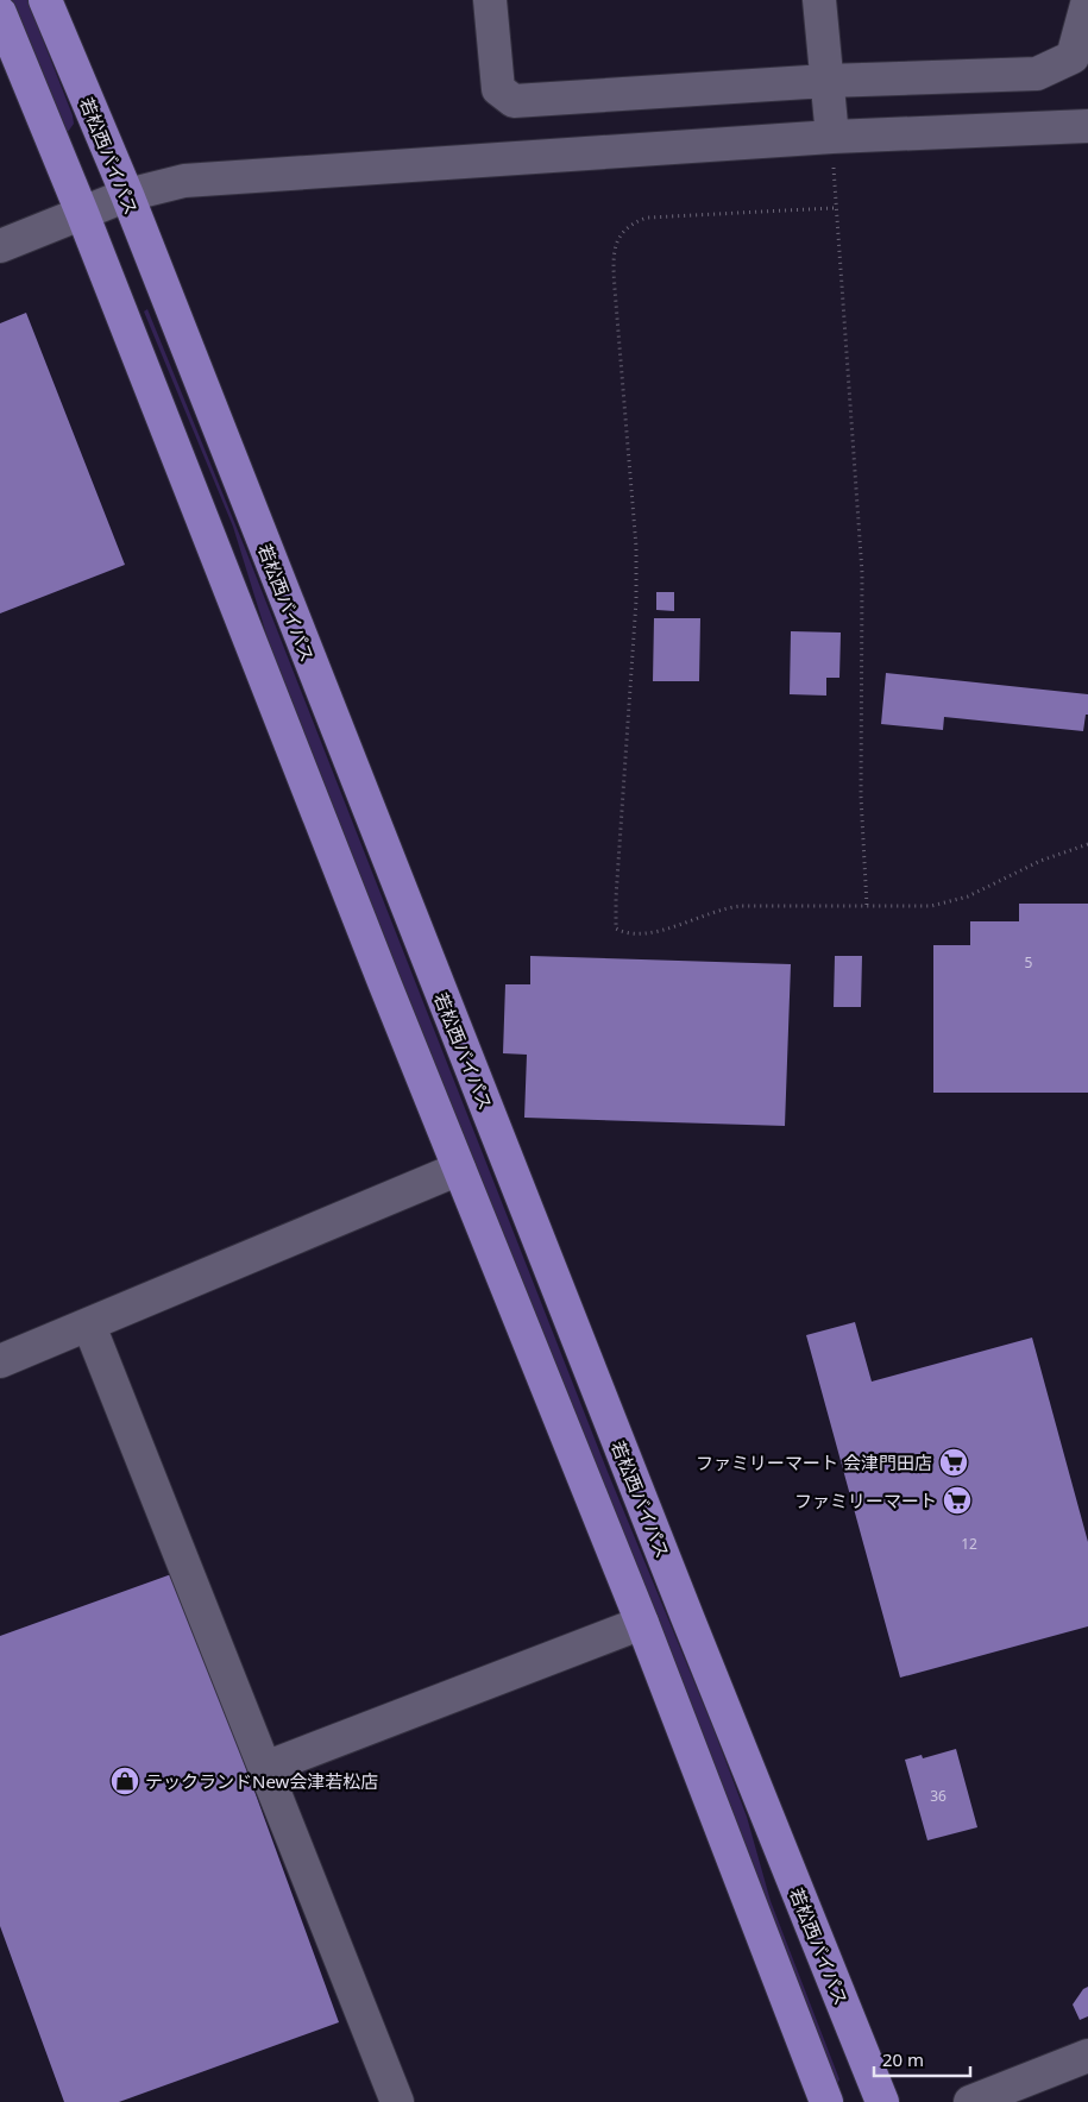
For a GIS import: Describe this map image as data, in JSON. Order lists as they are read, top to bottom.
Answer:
{
  "streets": {
    "highway": ["若松西バイパス"]
  },
  "places": {
    "supermarket": ["ファミリーマート 会津門田店", "ファミリーマート"],
    "shop": ["テックランドNew会津若松店"]
  },
  "house_numbers": ["5", "12", "36"],
  "scale_bar": "20 m"
}
